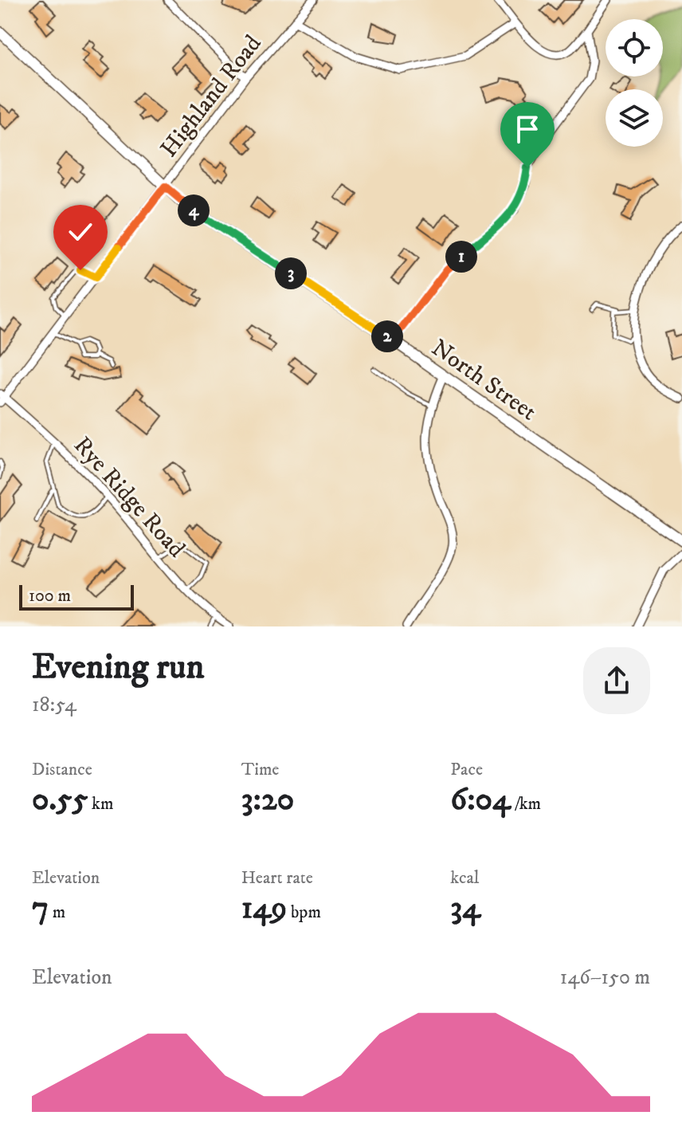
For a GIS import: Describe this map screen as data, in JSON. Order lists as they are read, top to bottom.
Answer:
{
  "streets": {
    "main road": ["North Street"],
    "street": ["Highland Road", "Rye Ridge Road"]
  },
  "crossings": [
    ["Highland Road", "North Street"],
    ["Highland Road", "Rye Ridge Road"]
  ],
  "scale_bar": "100 m",
  "page": {
    "pins": [
      "4",
      "1",
      "3",
      "2"
    ],
    "scale": "100 m",
    "heading": ["Evening run", "18:54"],
    "stats": [
      ["Distance", "0.55 km"],
      ["Time", "3:20"],
      ["Pace", "6:04 /km"],
      ["Elevation", "7 m"],
      ["Heart rate", "149 bpm"],
      ["kcal", "34"]
    ],
    "chart": ["Elevation", "146–150 m"]
  }
}
